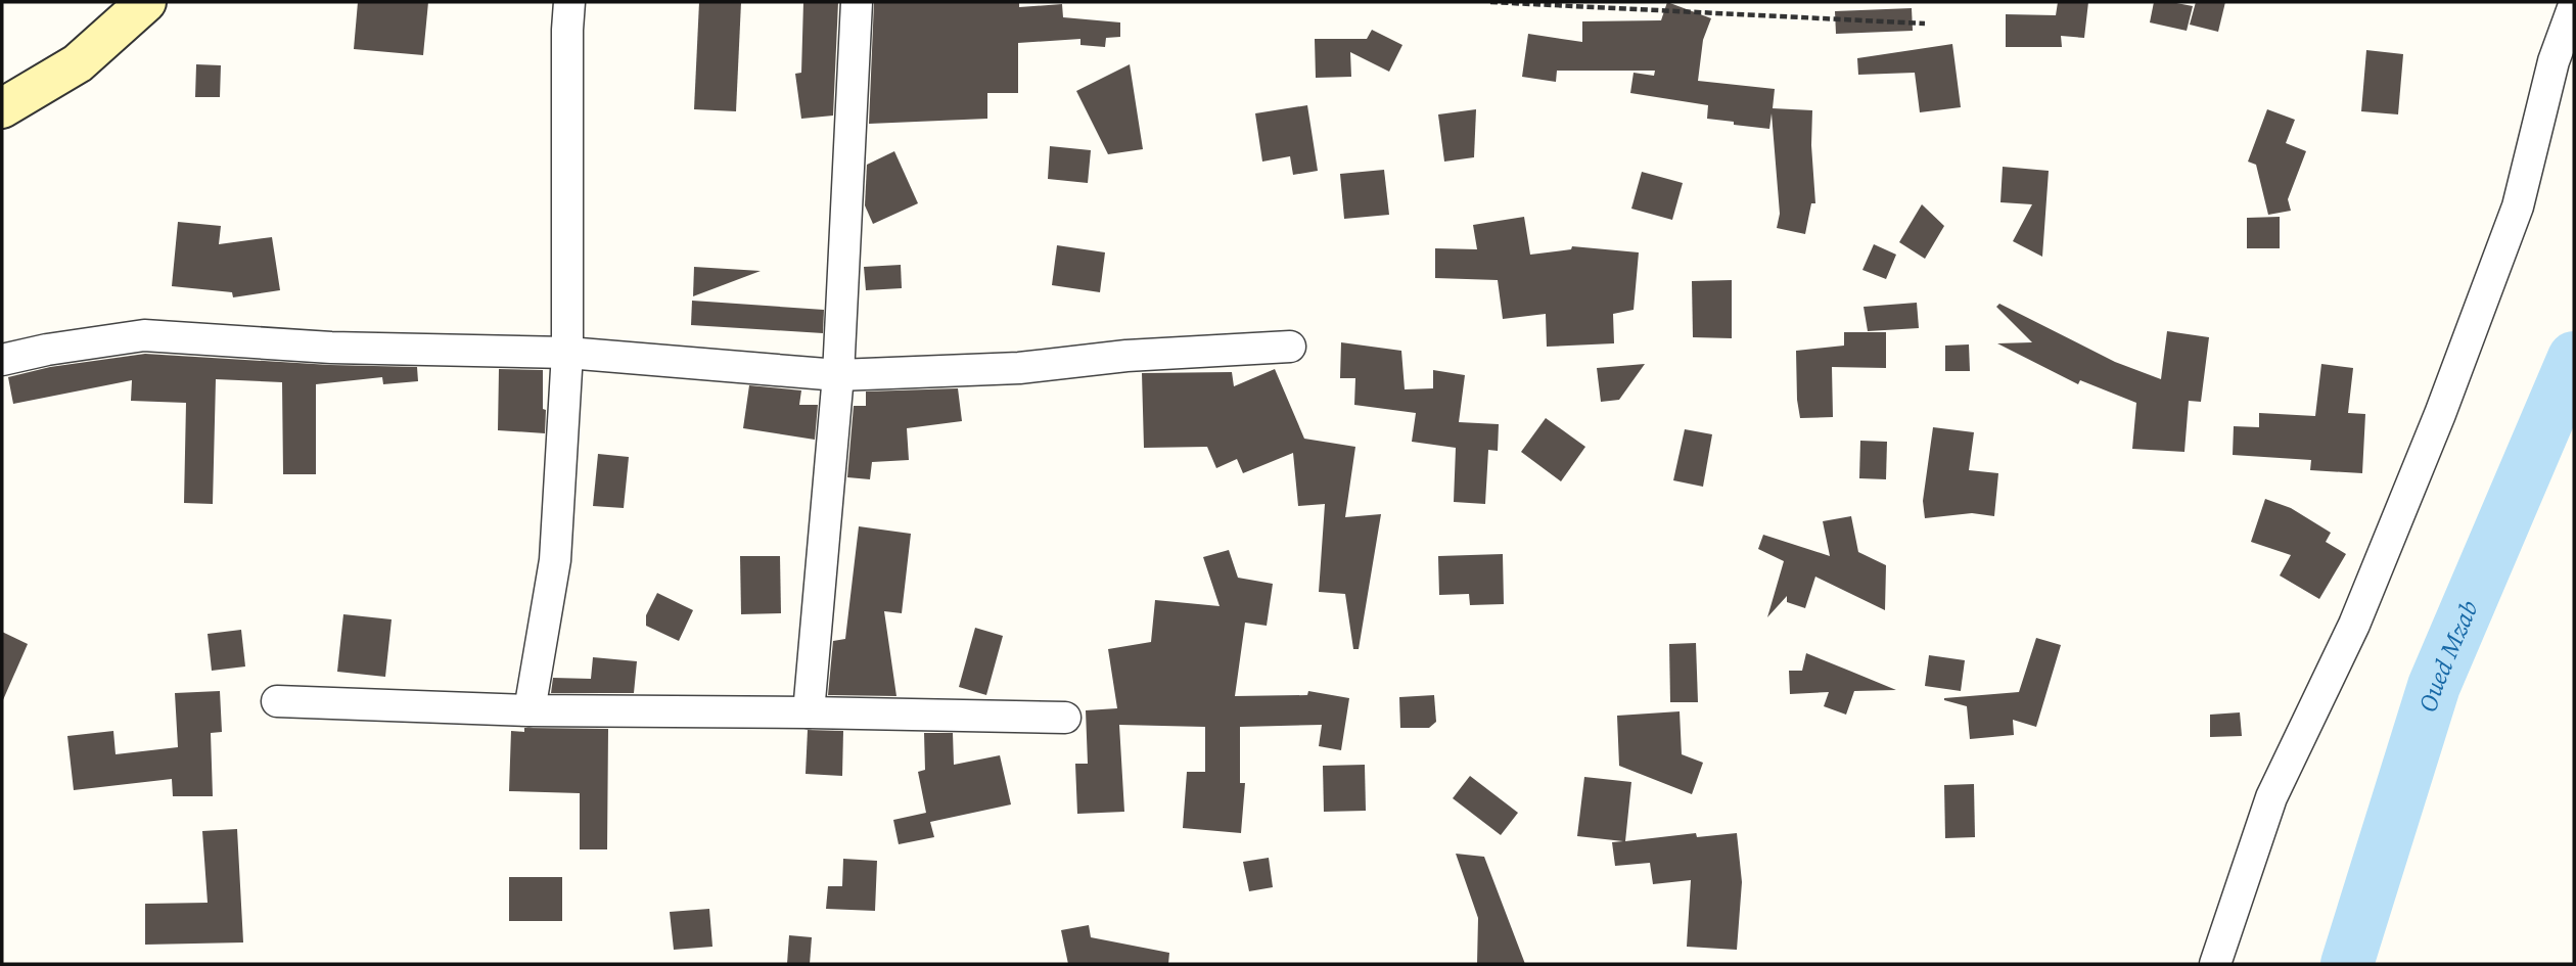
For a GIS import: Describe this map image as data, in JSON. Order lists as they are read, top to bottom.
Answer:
{
  "water": ["Oued Mzab"]
}
